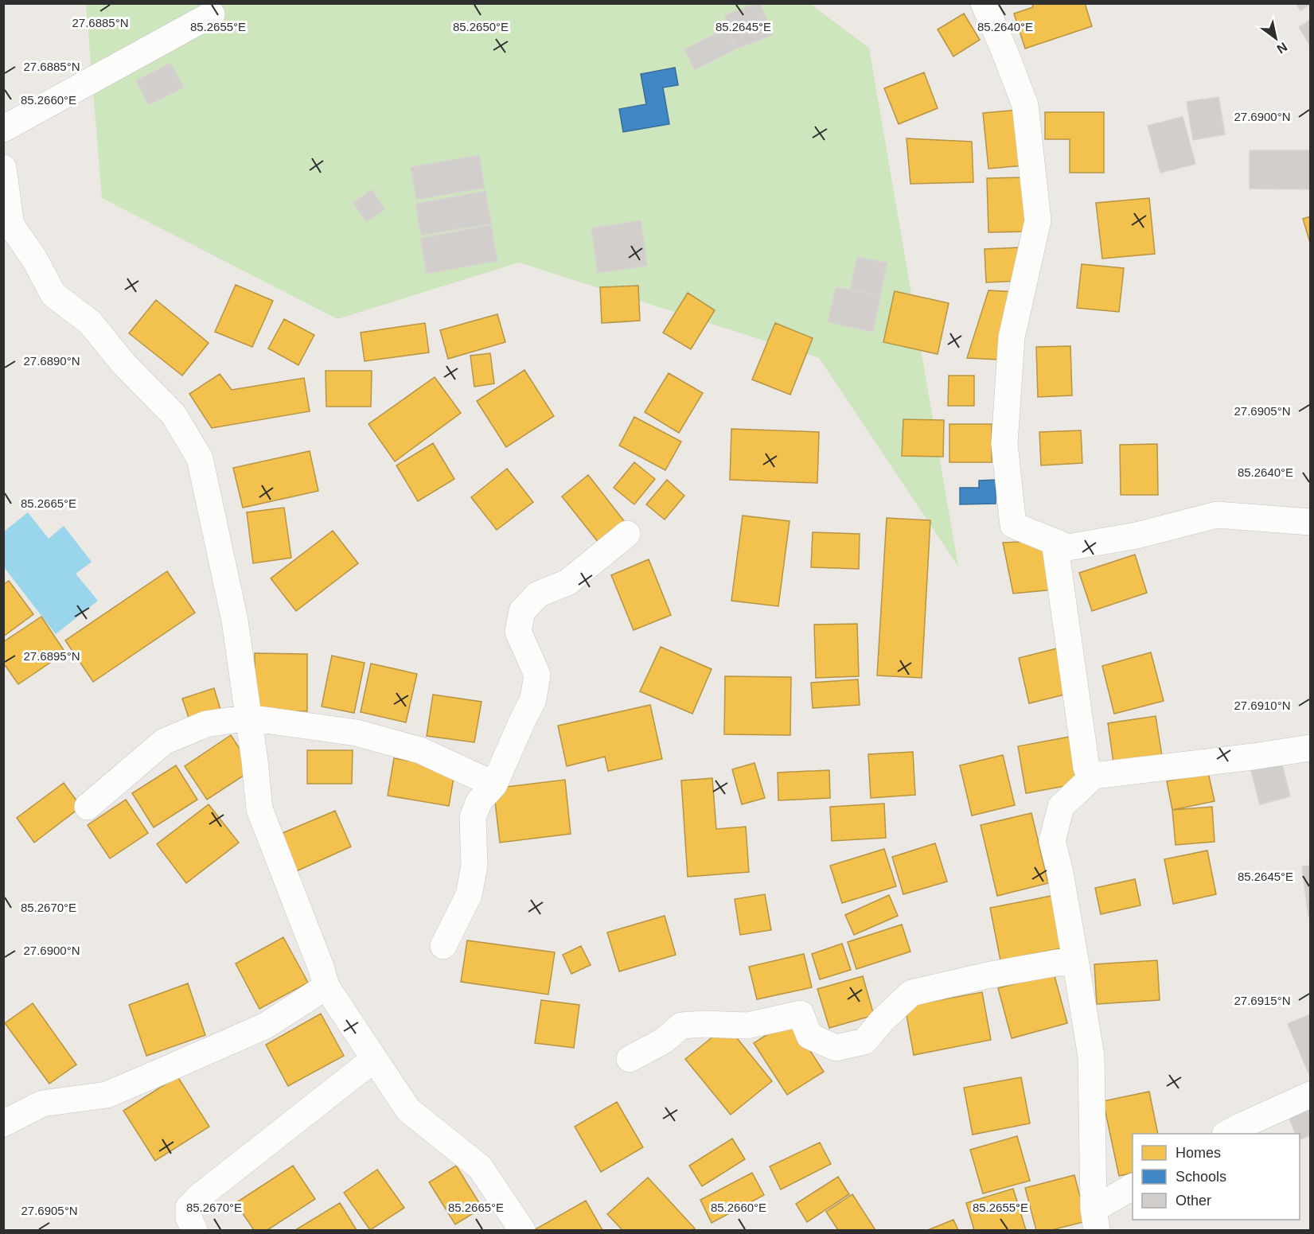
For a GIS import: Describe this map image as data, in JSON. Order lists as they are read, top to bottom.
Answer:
{
  "legend": ["Homes", "Schools", "Other"],
  "north": "bottom right",
  "coordinates": [
    "27.6885°N",
    "85.2655°E",
    "85.2650°E",
    "85.2645°E",
    "85.2640°E",
    "85.2660°E",
    "27.6900°N",
    "27.6890°N",
    "27.6905°N",
    "85.2665°E",
    "27.6895°N",
    "27.6910°N",
    "85.2670°E",
    "27.6915°N"
  ]
}
